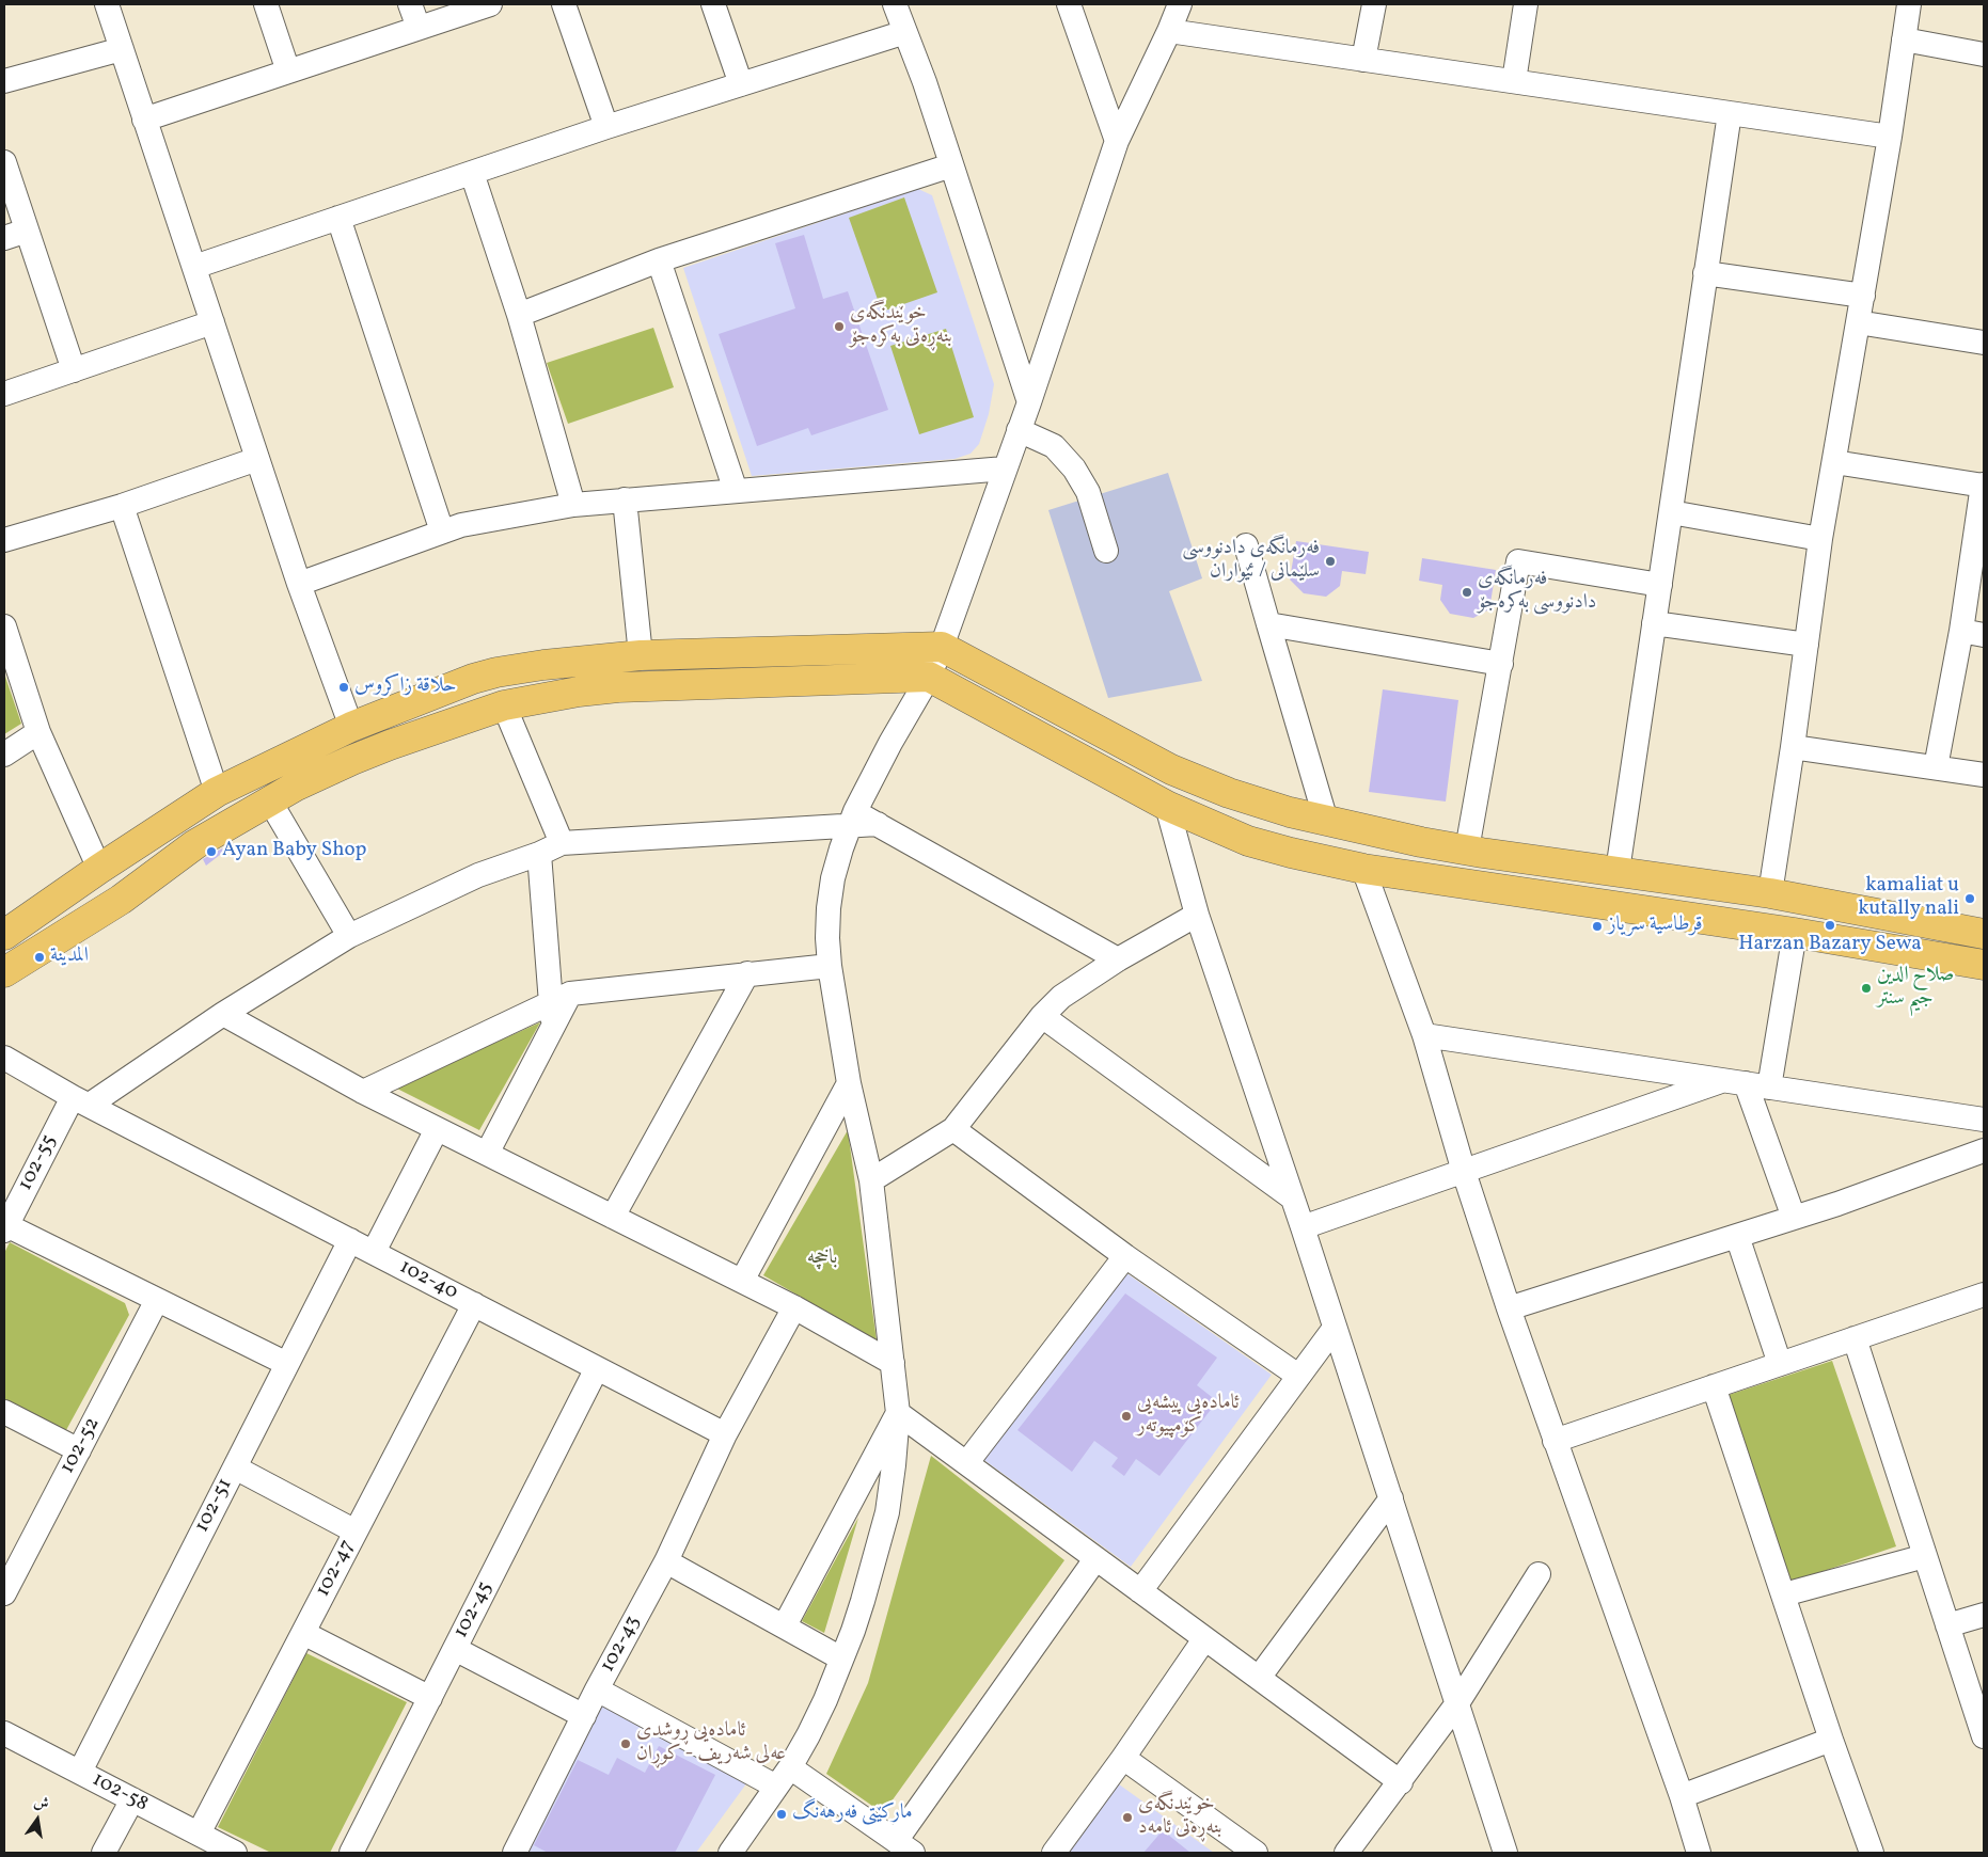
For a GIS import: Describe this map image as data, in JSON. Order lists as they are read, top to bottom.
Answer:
{
  "streets": {
    "street": [
      "102-55",
      "102-40",
      "102-52",
      "102-51",
      "102-47",
      "102-45",
      "102-43",
      "102-58"
    ]
  },
  "crossings": [
    ["102-55", "102-40"],
    ["102-40", "102-51"],
    ["102-40", "102-47"],
    ["102-40", "102-45"],
    ["102-40", "102-43"],
    ["102-51", "102-58"],
    ["102-47", "102-58"]
  ],
  "parks": ["باخچە"],
  "places": [
    "خوێندنگەی بنەڕەتی بەکرەجۆ",
    "فەرمانگەی دادنووسی سلێمانی / ئێواران",
    "فەرمانگەی دادنووسی بەکرەجۆ",
    "حلاقة زاکروس",
    "Ayan Baby Shop",
    "kamaliat u kutally nali",
    "Harzan Bazary Sewa",
    "قرطاسية سرياز",
    "المدينة",
    "صلاح الدين جيم سنتر",
    "ئامادەیی پیشەیی کۆمپیوتەر",
    "ئامادەیی ڕوشدی عەلی شەریف - کوڕان",
    "مارکێتی فەرهەنگ",
    "خوێندنگەی بنەڕەتی ئامەد"
  ],
  "north": "top"
}
